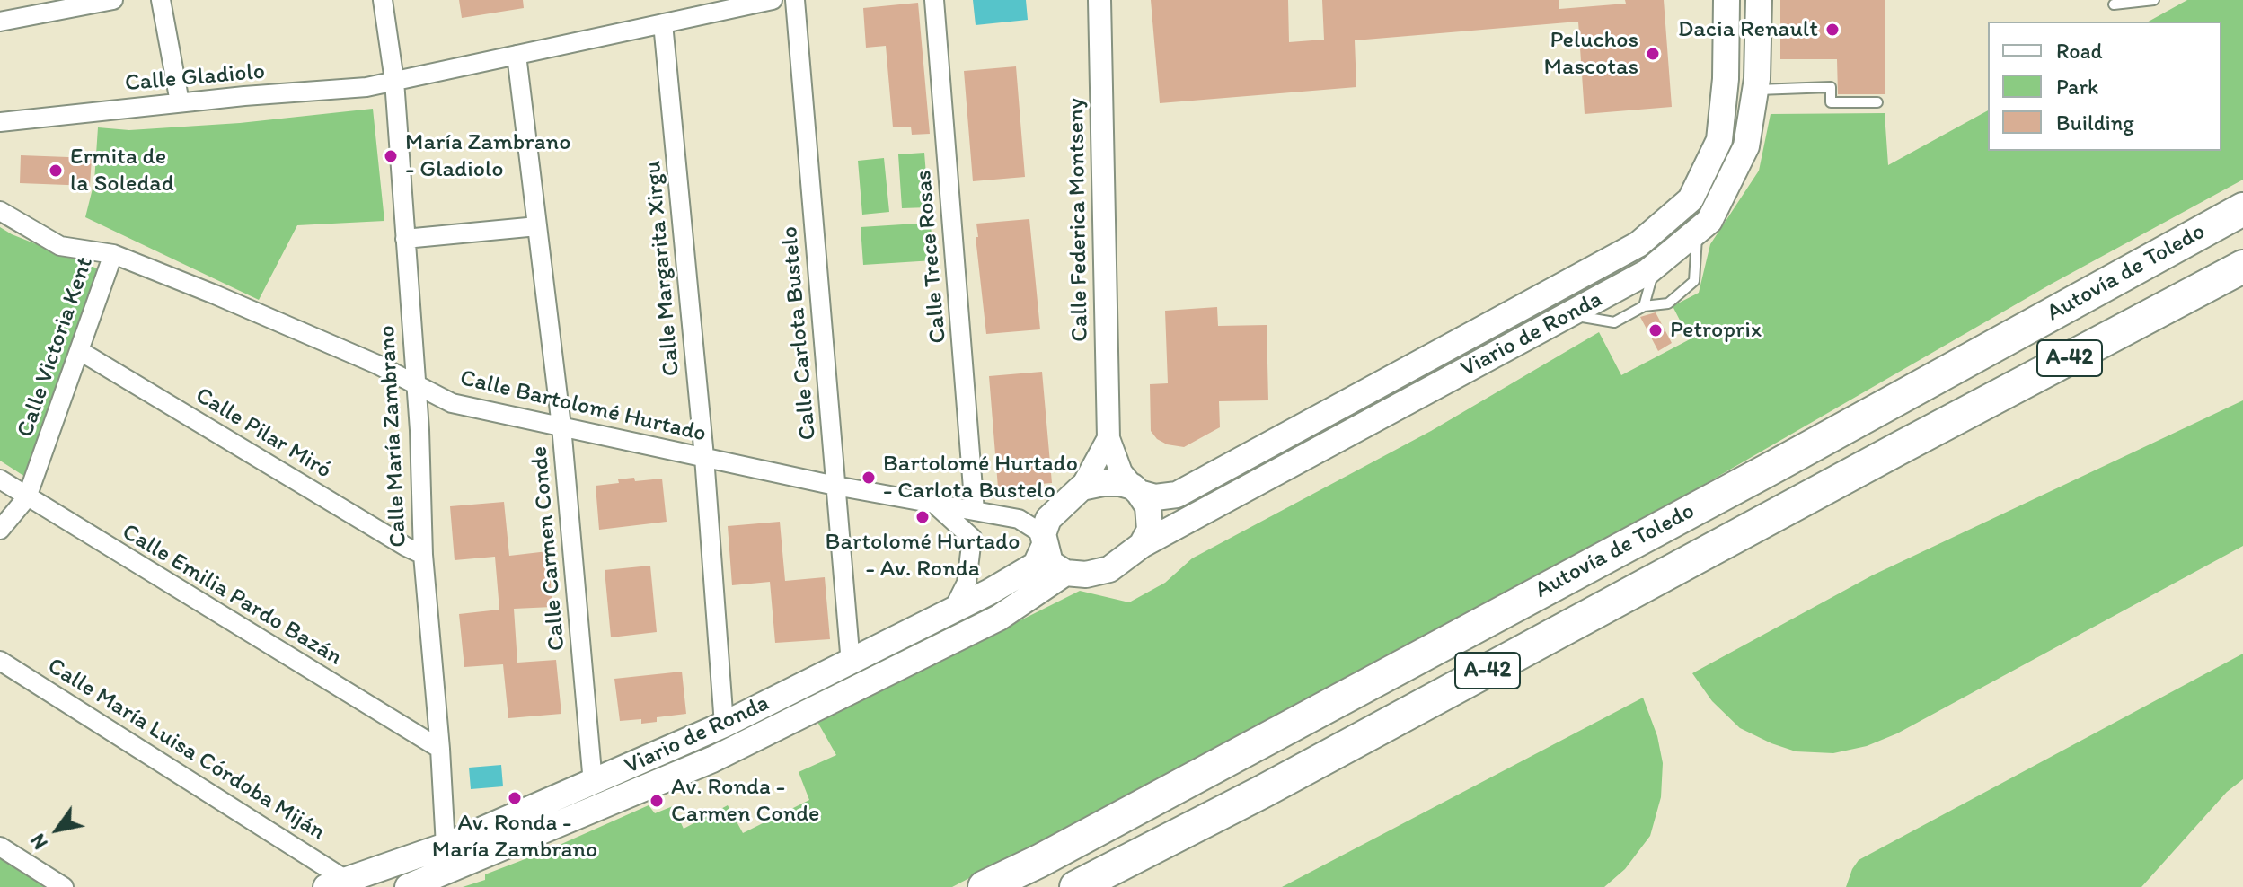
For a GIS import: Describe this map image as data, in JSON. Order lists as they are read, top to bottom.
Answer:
{
  "streets": {
    "highway": ["Autovía de Toledo", "A-42"],
    "main road": ["Viario de Ronda"],
    "street": [
      "Calle Gladiolo",
      "Calle Federica Montseny",
      "Calle Trece Rosas",
      "Calle Margarita Xirgu",
      "Calle Carlota Bustelo",
      "Calle Victoria Kent",
      "Calle Bartolomé Hurtado",
      "Calle Pilar Miró",
      "Calle María Zambrano",
      "Calle Carmen Conde",
      "Calle Emilia Pardo Bazán",
      "Calle María Luisa Córdoba Miján"
    ]
  },
  "crossings": [
    ["Calle Gladiolo", "Calle Margarita Xirgu"],
    ["Calle Gladiolo", "Calle María Zambrano"],
    ["Calle Gladiolo", "Calle Carmen Conde"],
    ["Calle Federica Montseny", "Viario de Ronda"],
    ["Calle Federica Montseny", "Calle Bartolomé Hurtado"],
    ["Calle Trece Rosas", "Calle Bartolomé Hurtado"],
    ["Calle Margarita Xirgu", "Viario de Ronda"],
    ["Calle Margarita Xirgu", "Calle Bartolomé Hurtado"],
    ["Calle Carlota Bustelo", "Viario de Ronda"],
    ["Calle Carlota Bustelo", "Calle Bartolomé Hurtado"],
    ["Viario de Ronda", "Calle Bartolomé Hurtado"],
    ["Viario de Ronda", "Calle María Zambrano"],
    ["Viario de Ronda", "Calle Carmen Conde"],
    ["Viario de Ronda", "Calle María Luisa Córdoba Miján"],
    ["Calle Victoria Kent", "Calle Bartolomé Hurtado"],
    ["Calle Victoria Kent", "Calle Pilar Miró"],
    ["Calle Victoria Kent", "Calle Emilia Pardo Bazán"],
    ["Calle Bartolomé Hurtado", "Calle María Zambrano"],
    ["Calle Bartolomé Hurtado", "Calle Carmen Conde"],
    ["Calle Pilar Miró", "Calle María Zambrano"],
    ["Calle María Zambrano", "Calle Emilia Pardo Bazán"]
  ],
  "places": [
    "Dacia Renault",
    "Peluchos Mascotas",
    "María Zambrano - Gladiolo",
    "Ermita de la Soledad",
    "Petroprix",
    "Bartolomé Hurtado - Carlota Bustelo",
    "Bartolomé Hurtado - Av. Ronda",
    "Av. Ronda - María Zambrano",
    "Av. Ronda - Carmen Conde"
  ],
  "legend": ["Road", "Park", "Building"],
  "north": "bottom left"
}
